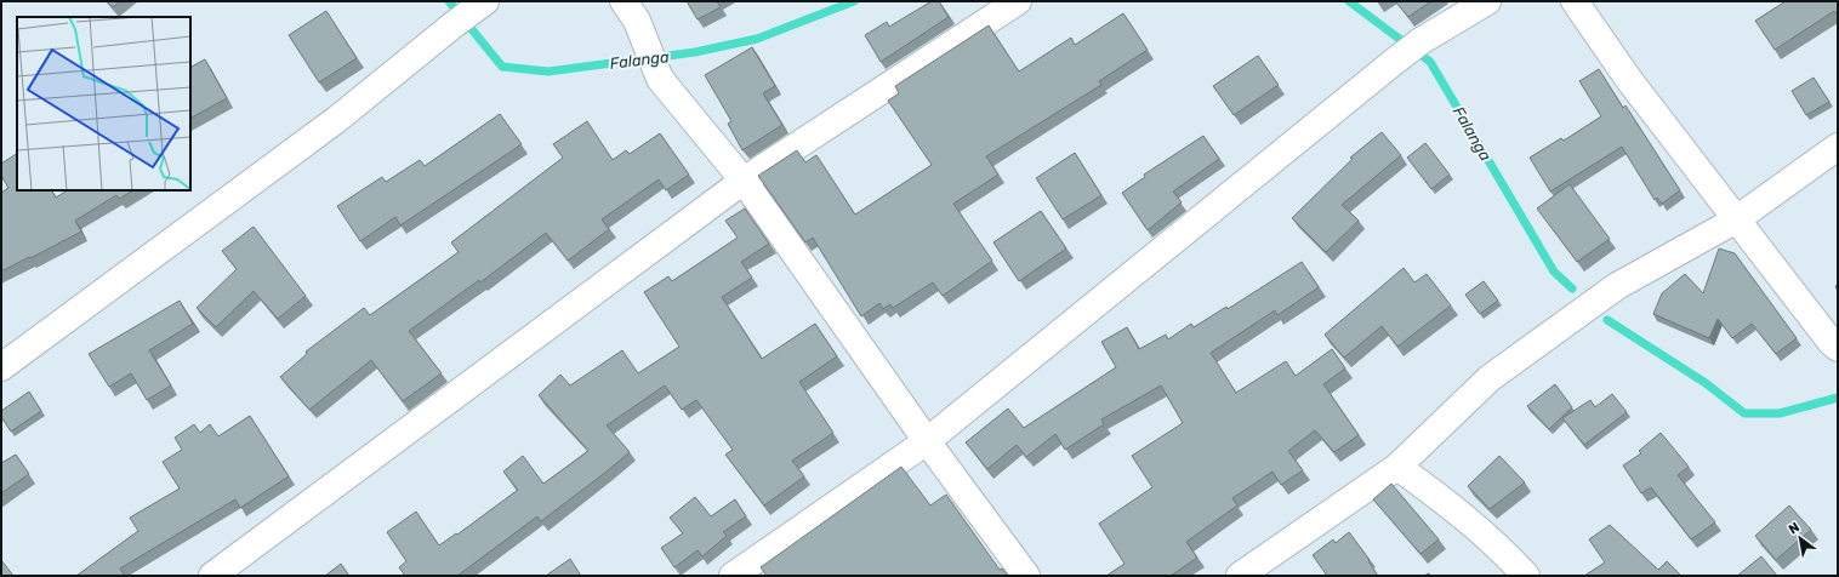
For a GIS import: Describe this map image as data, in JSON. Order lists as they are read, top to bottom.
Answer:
{
  "water": ["Falanga"],
  "north": "top left"
}
